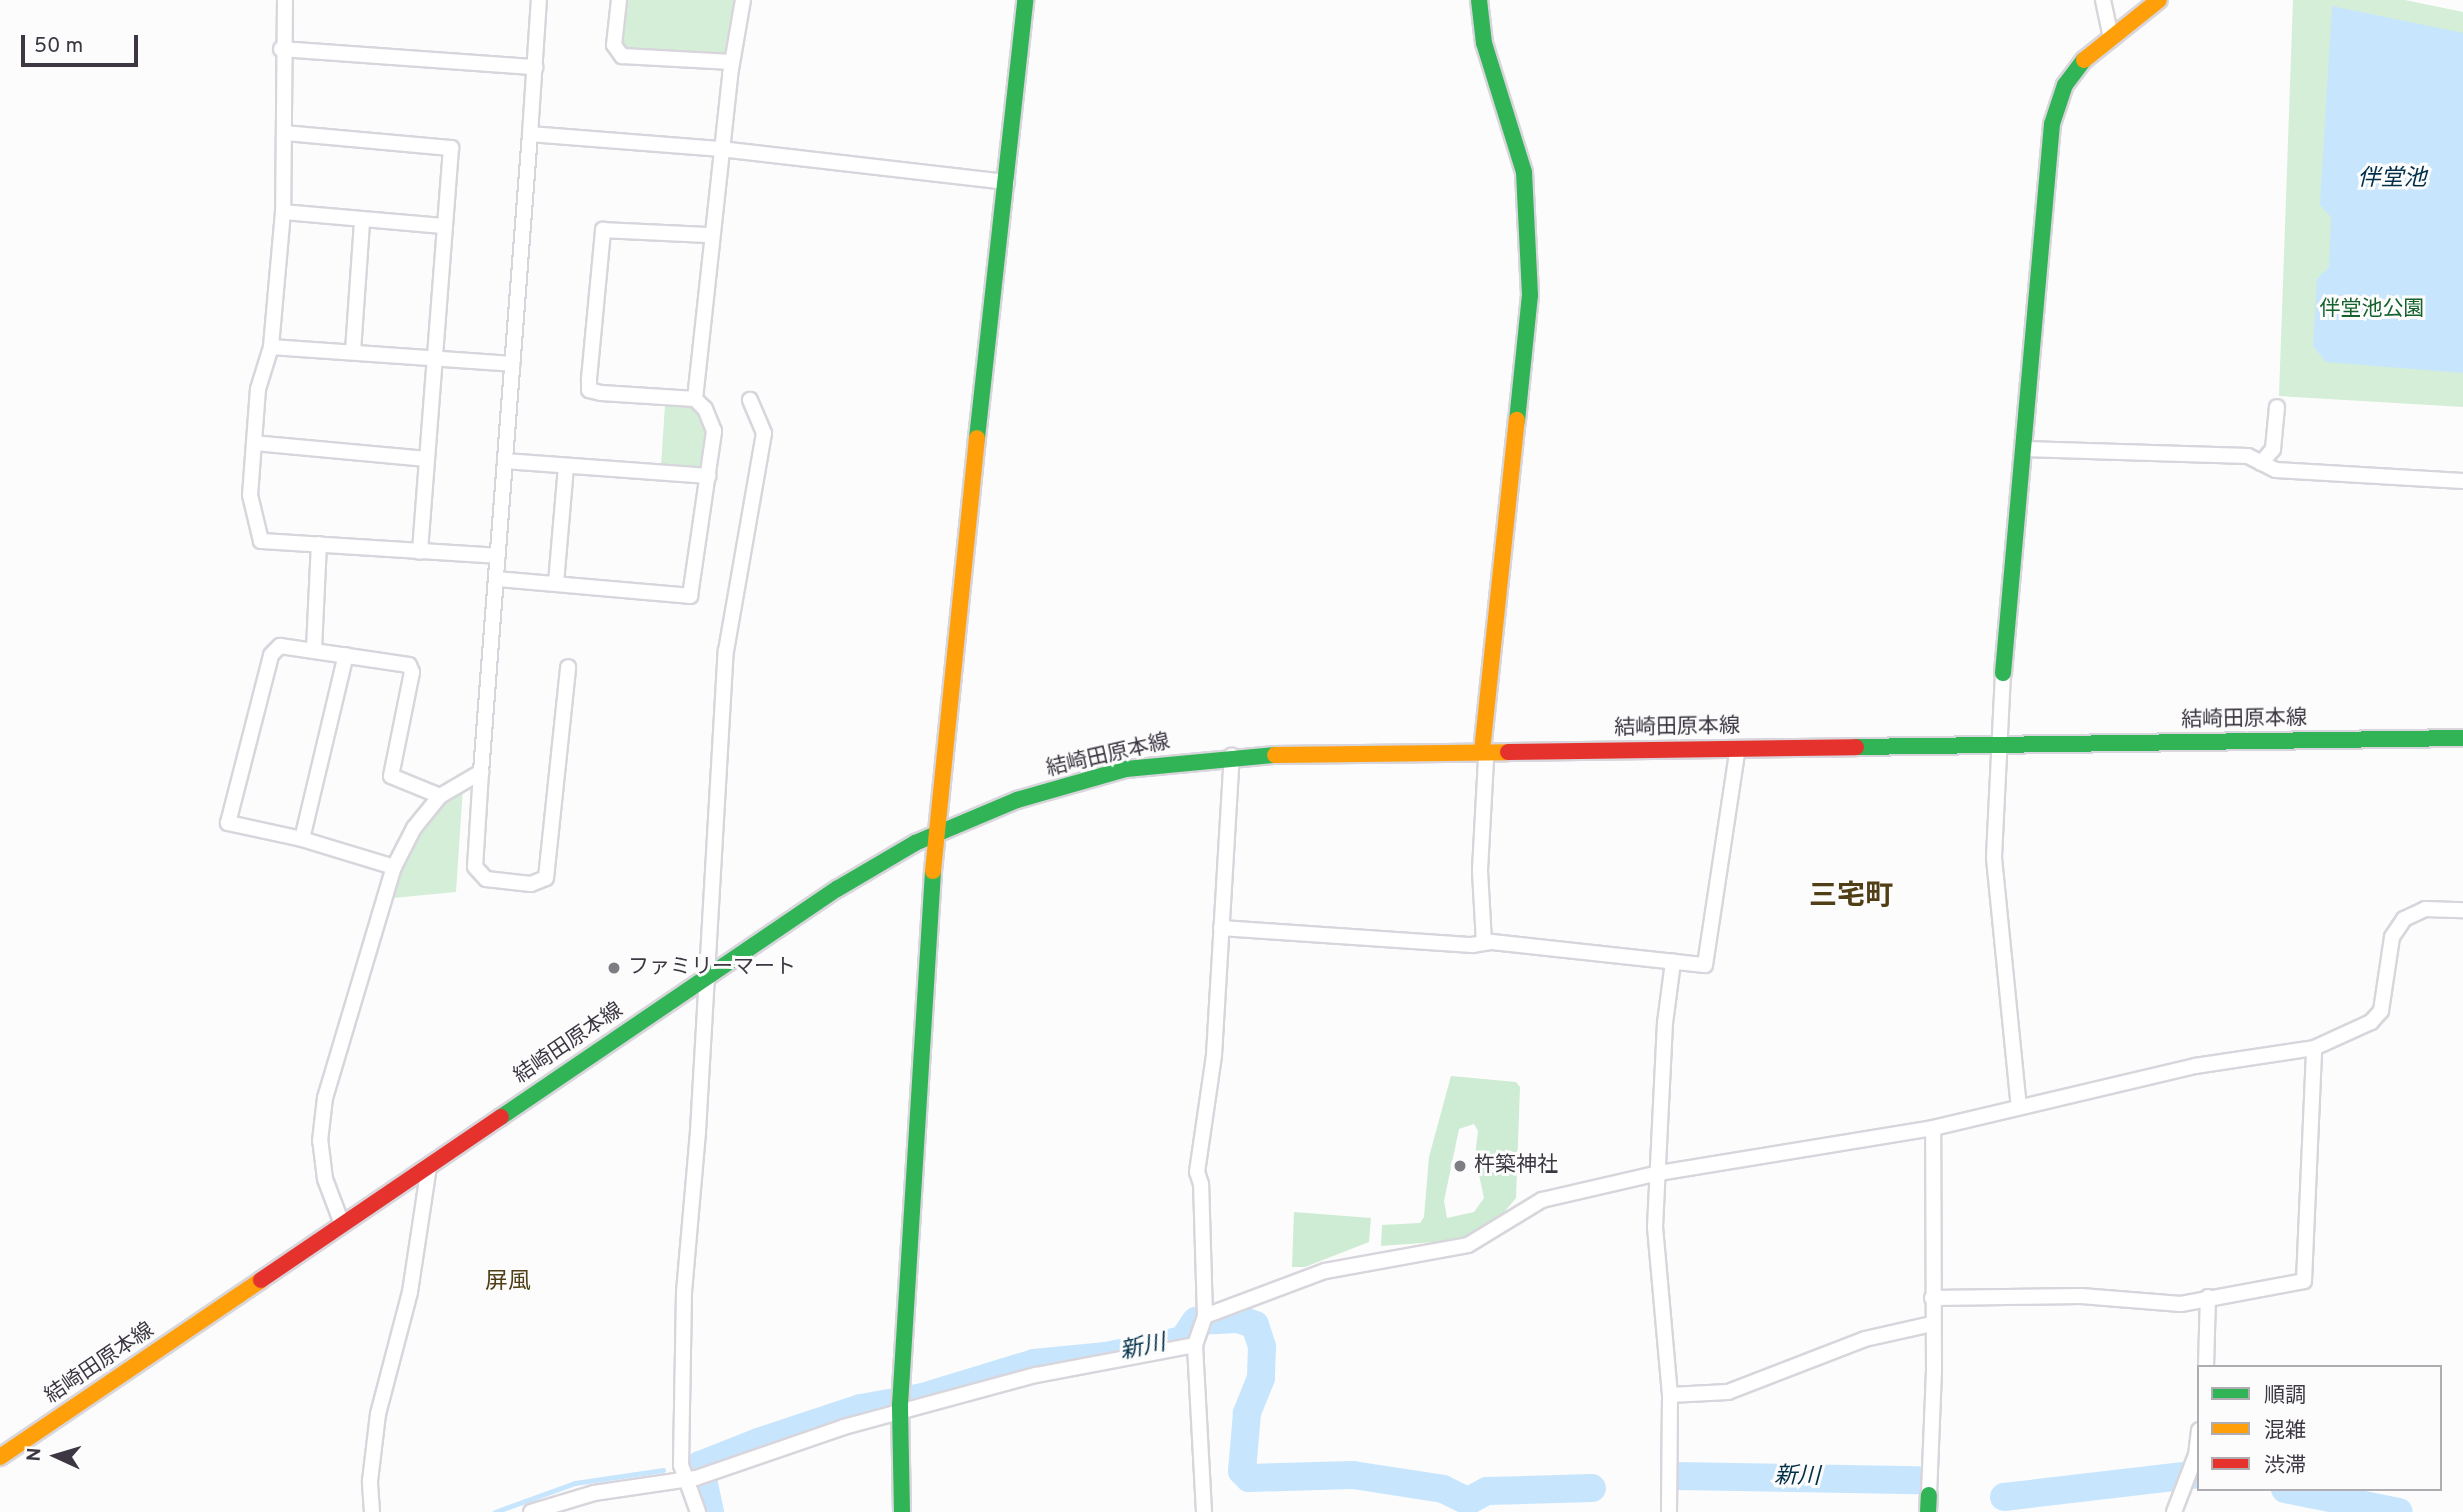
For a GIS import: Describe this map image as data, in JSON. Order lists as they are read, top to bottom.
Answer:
{
  "streets": {
    "street": ["結崎田原本線"]
  },
  "districts": ["三宅町", "屏風"],
  "water": ["伴堂池", "新川"],
  "parks": ["伴堂池公園"],
  "places": ["ファミリーマート", "杵築神社"],
  "legend": ["順調", "混雑", "渋滞"],
  "scale_bar": "50 m",
  "north": "left"
}
